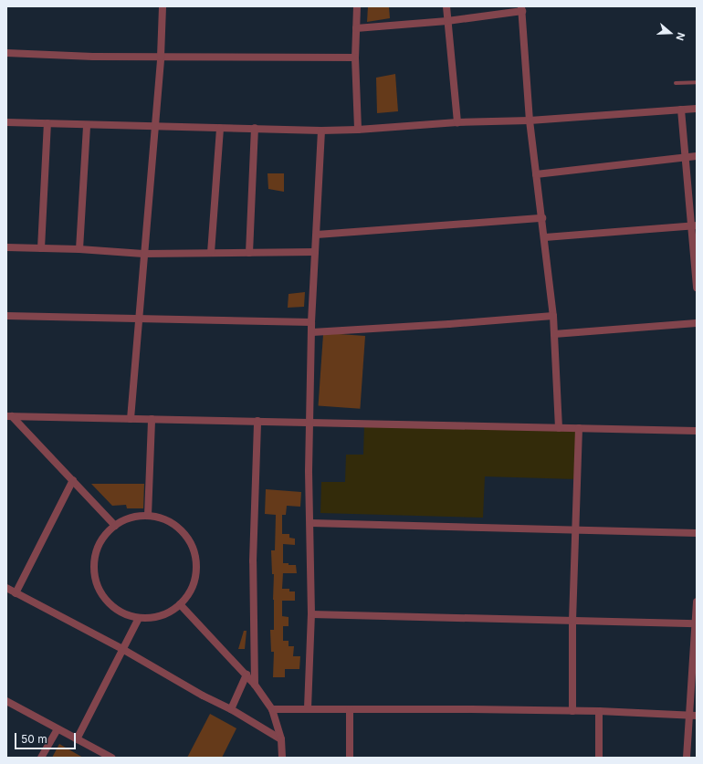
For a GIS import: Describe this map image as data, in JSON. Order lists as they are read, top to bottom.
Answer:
{
  "scale_bar": "50 m",
  "north": "right"
}
